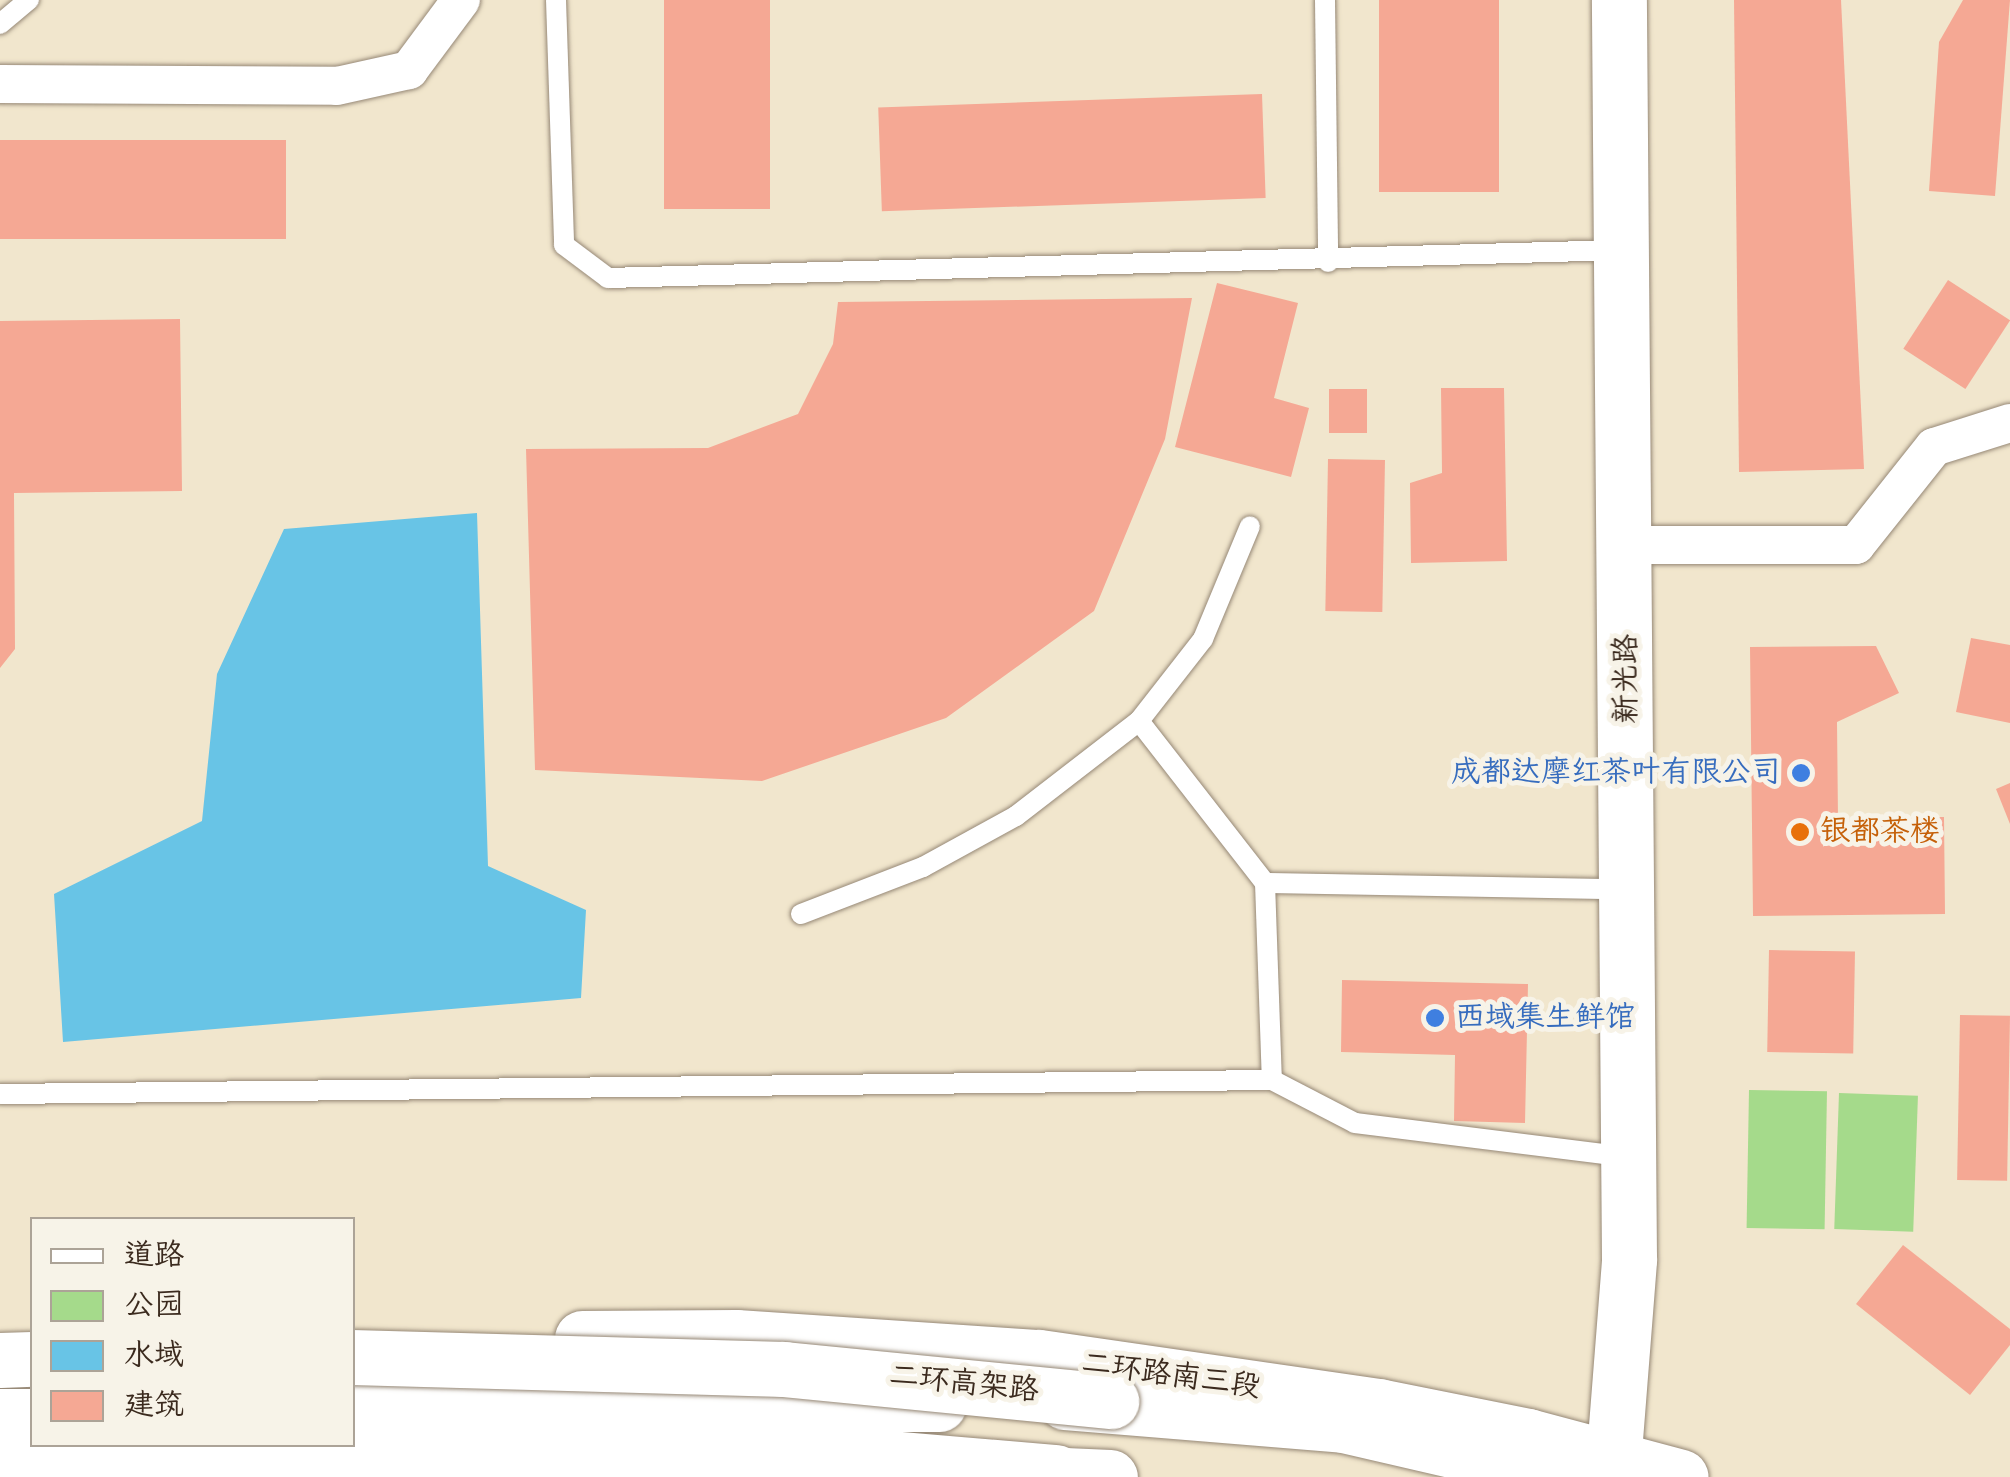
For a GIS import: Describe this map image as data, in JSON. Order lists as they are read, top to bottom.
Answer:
{
  "streets": {
    "main road": ["新光路", "二环路南三段", "二环高架路"]
  },
  "crossings": [
    ["新光路", "二环路南三段"],
    ["新光路", "二环高架路"],
    ["二环路南三段", "二环高架路"]
  ],
  "places": ["成都达摩红茶叶有限公司", "银都茶楼", "西域集生鲜馆"],
  "legend": [
    "道路",
    "公园",
    "水域",
    "建筑"
  ]
}
